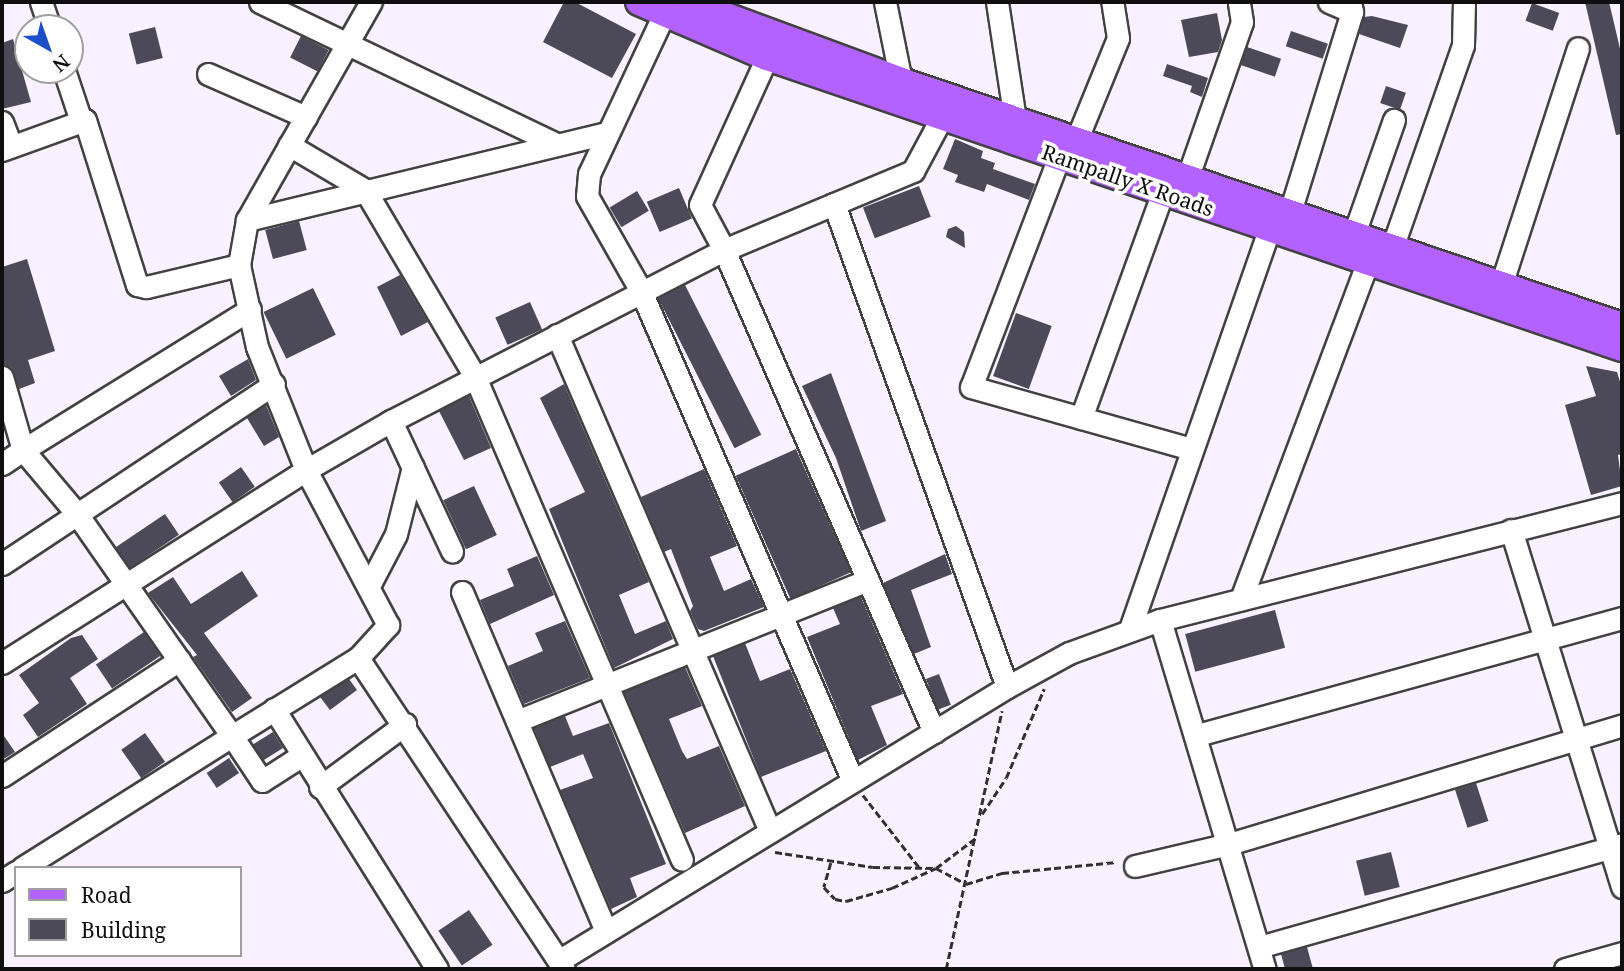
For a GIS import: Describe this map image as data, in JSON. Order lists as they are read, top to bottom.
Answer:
{
  "streets": {
    "main road": ["Rampally X Roads"]
  },
  "legend": ["Road", "Building"],
  "north": "bottom right"
}
